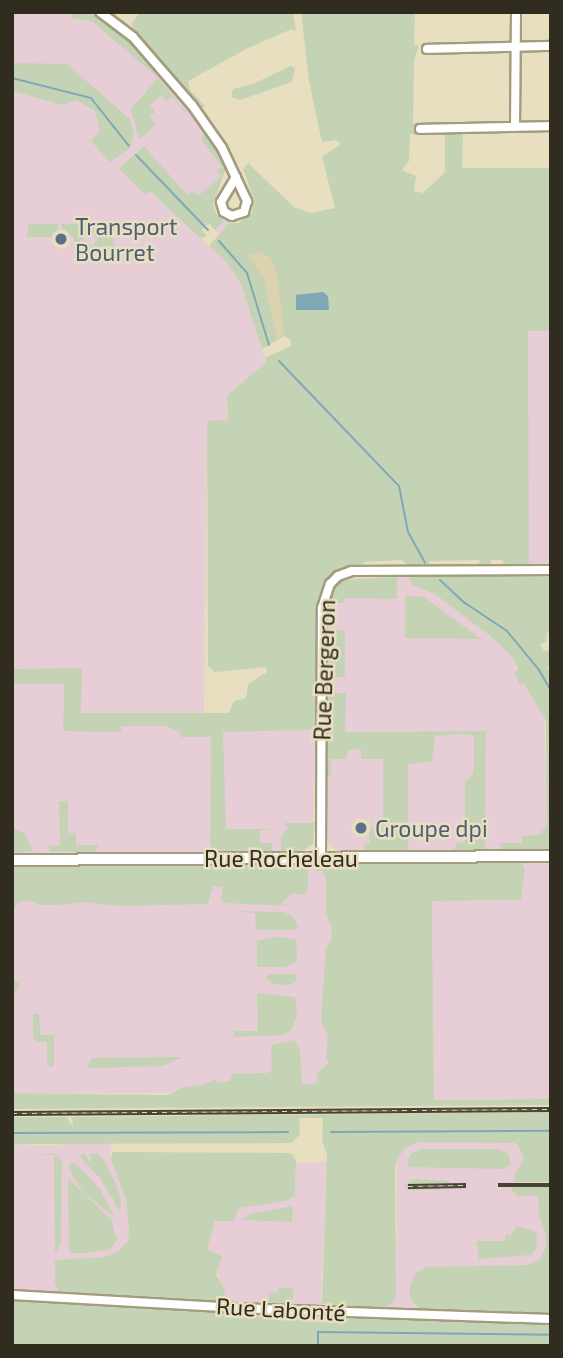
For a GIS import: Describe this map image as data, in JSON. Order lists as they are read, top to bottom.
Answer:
{
  "streets": {
    "street": ["Rue Bergeron", "Rue Rocheleau", "Rue Labonté"]
  },
  "crossings": [
    ["Rue Bergeron", "Rue Rocheleau"]
  ],
  "places": ["Transport Bourret", "Groupe dpi"]
}
